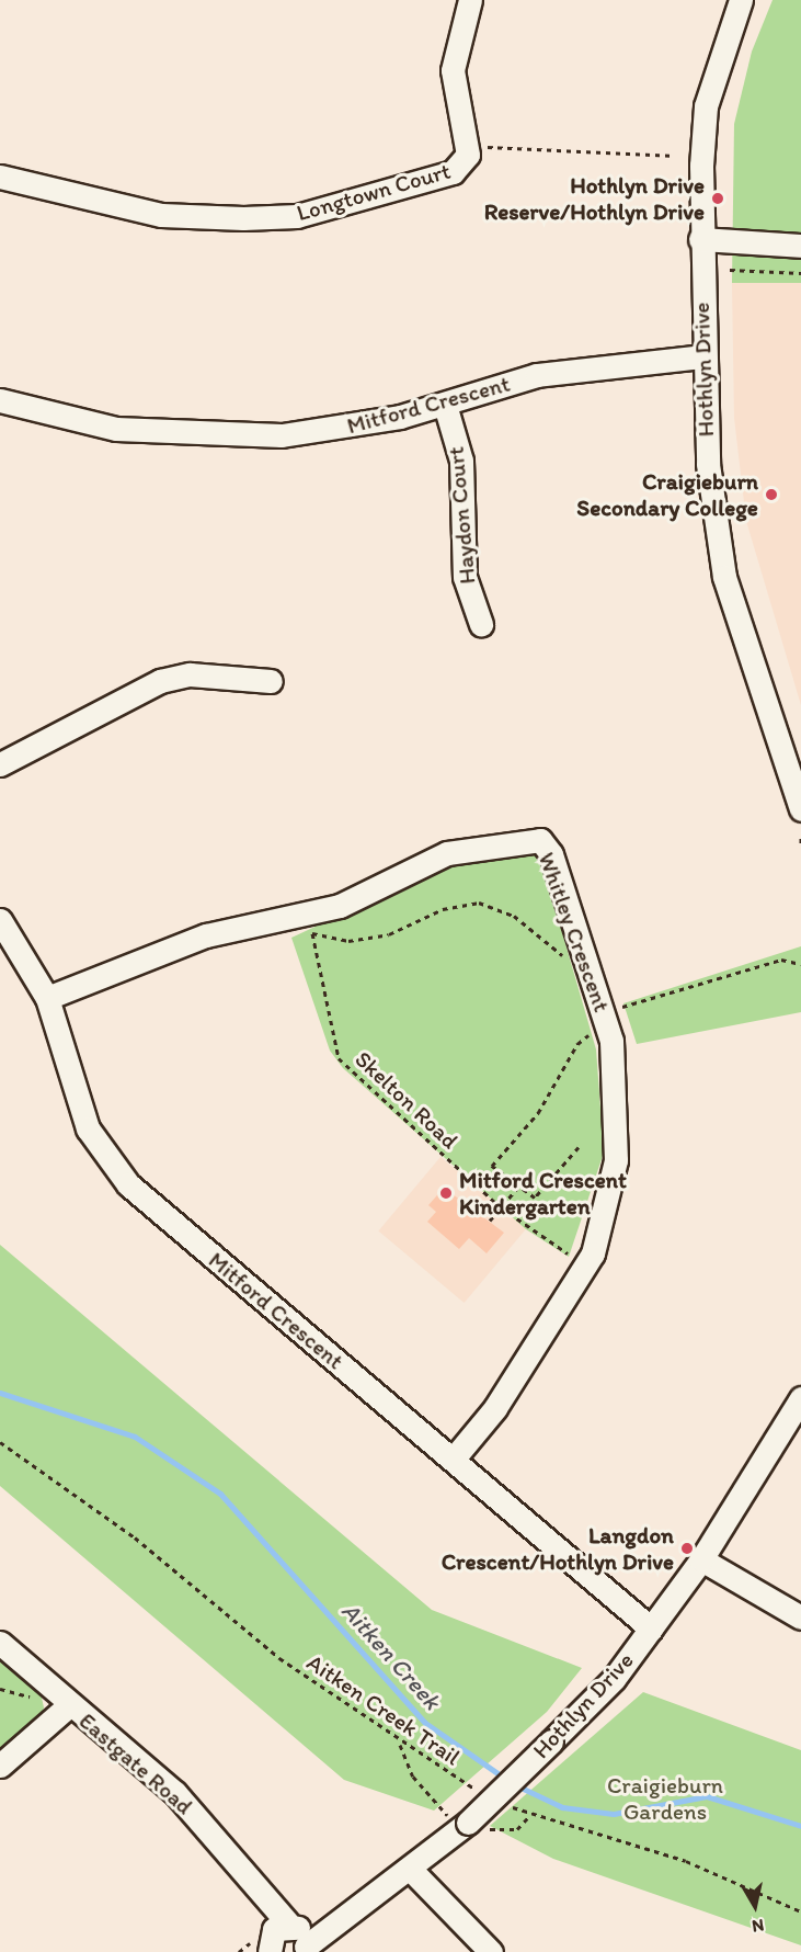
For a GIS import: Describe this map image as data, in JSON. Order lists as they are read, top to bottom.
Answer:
{
  "streets": {
    "street": [
      "Longtown Court",
      "Hothlyn Drive",
      "Mitford Crescent",
      "Haydon Court",
      "Whitley Crescent",
      "Eastgate Road"
    ],
    "path": ["Skelton Road", "Aitken Creek Trail"]
  },
  "crossings": [
    ["Hothlyn Drive", "Mitford Crescent"],
    ["Hothlyn Drive", "Eastgate Road"],
    ["Mitford Crescent", "Haydon Court"],
    ["Mitford Crescent", "Whitley Crescent"],
    ["Whitley Crescent", "Skelton Road"]
  ],
  "water": ["Aitken Creek"],
  "parks": ["Craigieburn Gardens"],
  "places": [
    "Hothlyn Drive Reserve/Hothlyn Drive",
    "Craigieburn Secondary College",
    "Mitford Crescent Kindergarten",
    "Langdon Crescent/Hothlyn Drive"
  ],
  "north": "bottom"
}
